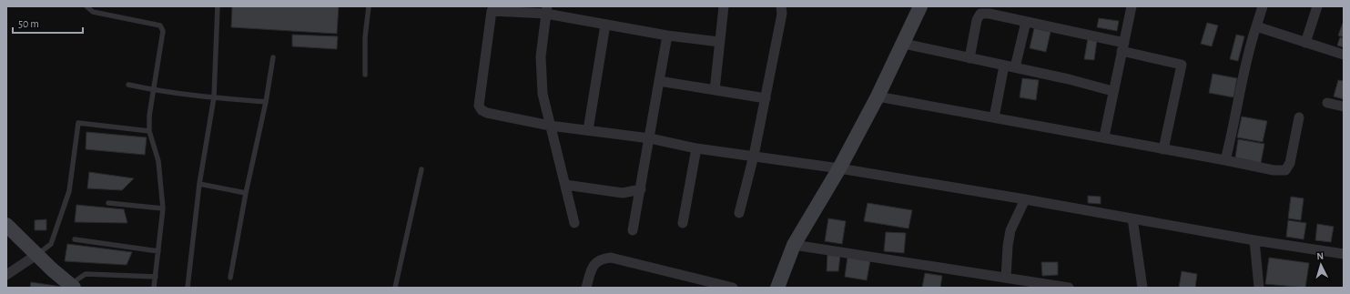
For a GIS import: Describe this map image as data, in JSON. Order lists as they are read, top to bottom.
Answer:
{
  "scale_bar": "50 m",
  "north": "top"
}
